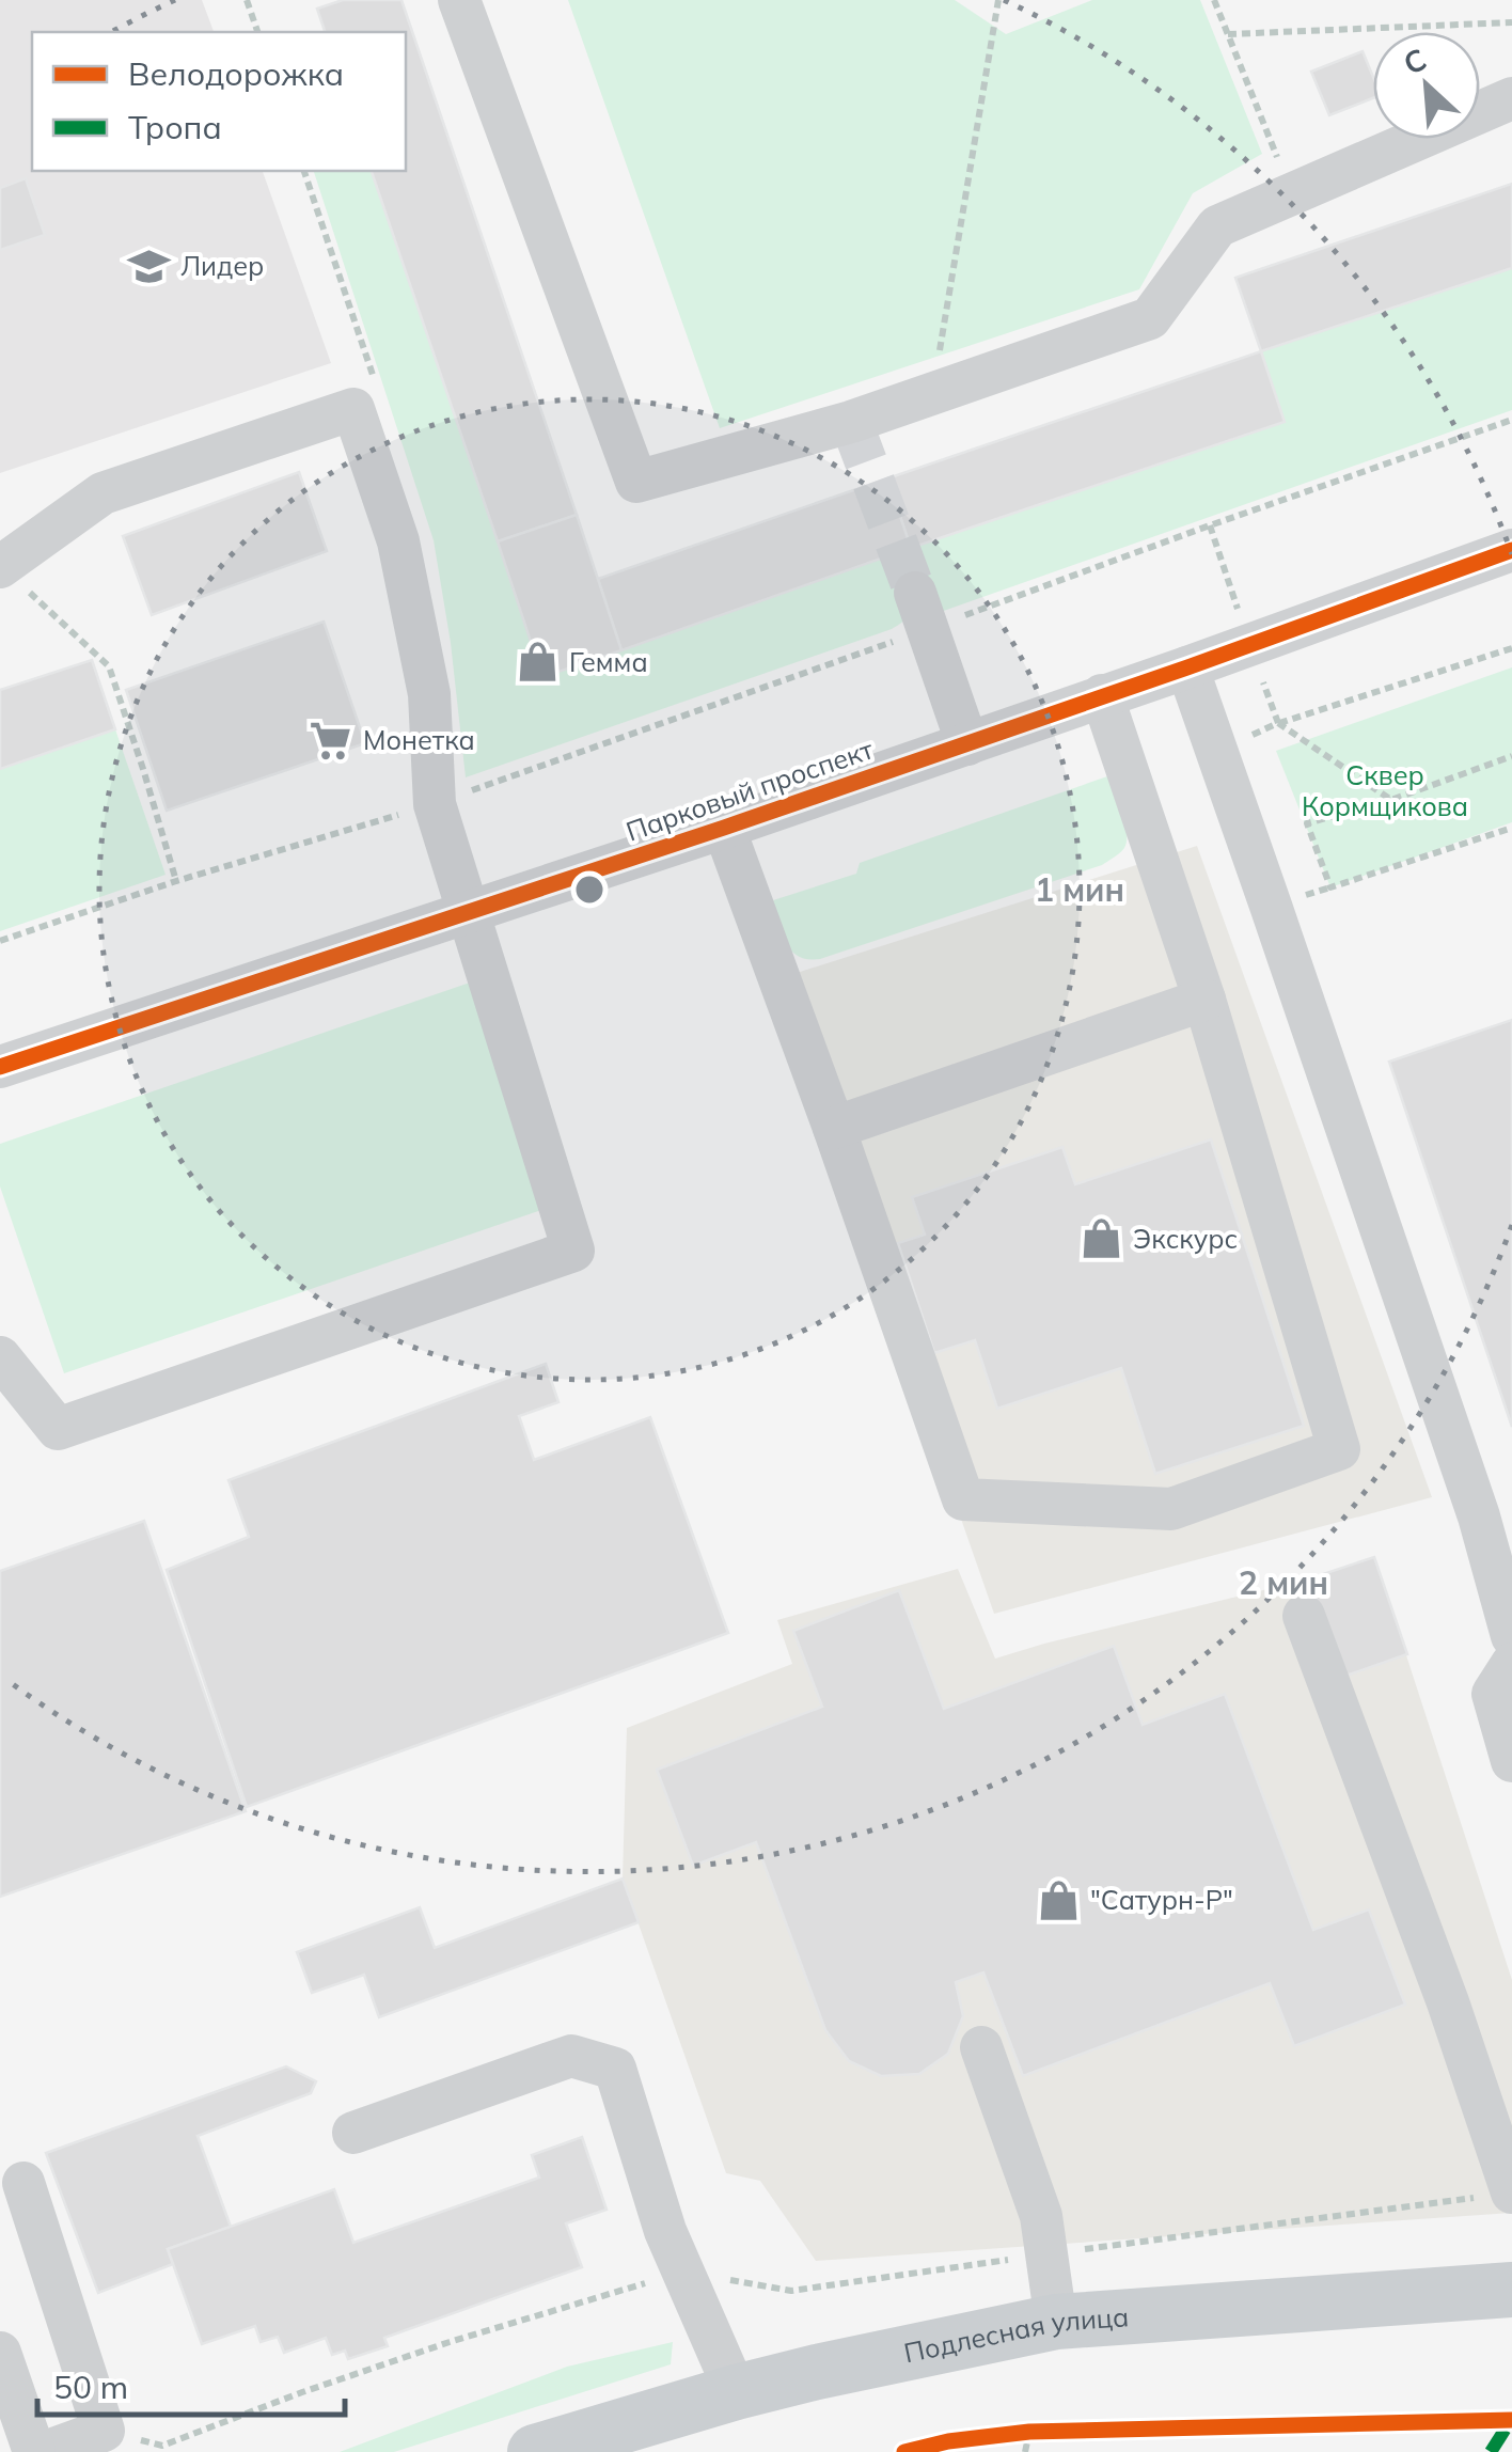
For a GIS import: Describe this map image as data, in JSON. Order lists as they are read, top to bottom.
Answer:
{
  "streets": {
    "main road": ["Подлесная улица"],
    "street": ["Парковый проспект"]
  },
  "parks": ["Сквер Кормщикова"],
  "places": {
    "school or university": ["Лидер"],
    "shop": ["Гемма", "Экскурс", "\"Сатурн-Р\""],
    "supermarket": ["Монетка"]
  },
  "legend": ["Велодорожка", "Тропа"],
  "scale_bar": "50 m",
  "north": "top left",
  "rings": ["1 мин", "2 мин"]
}
